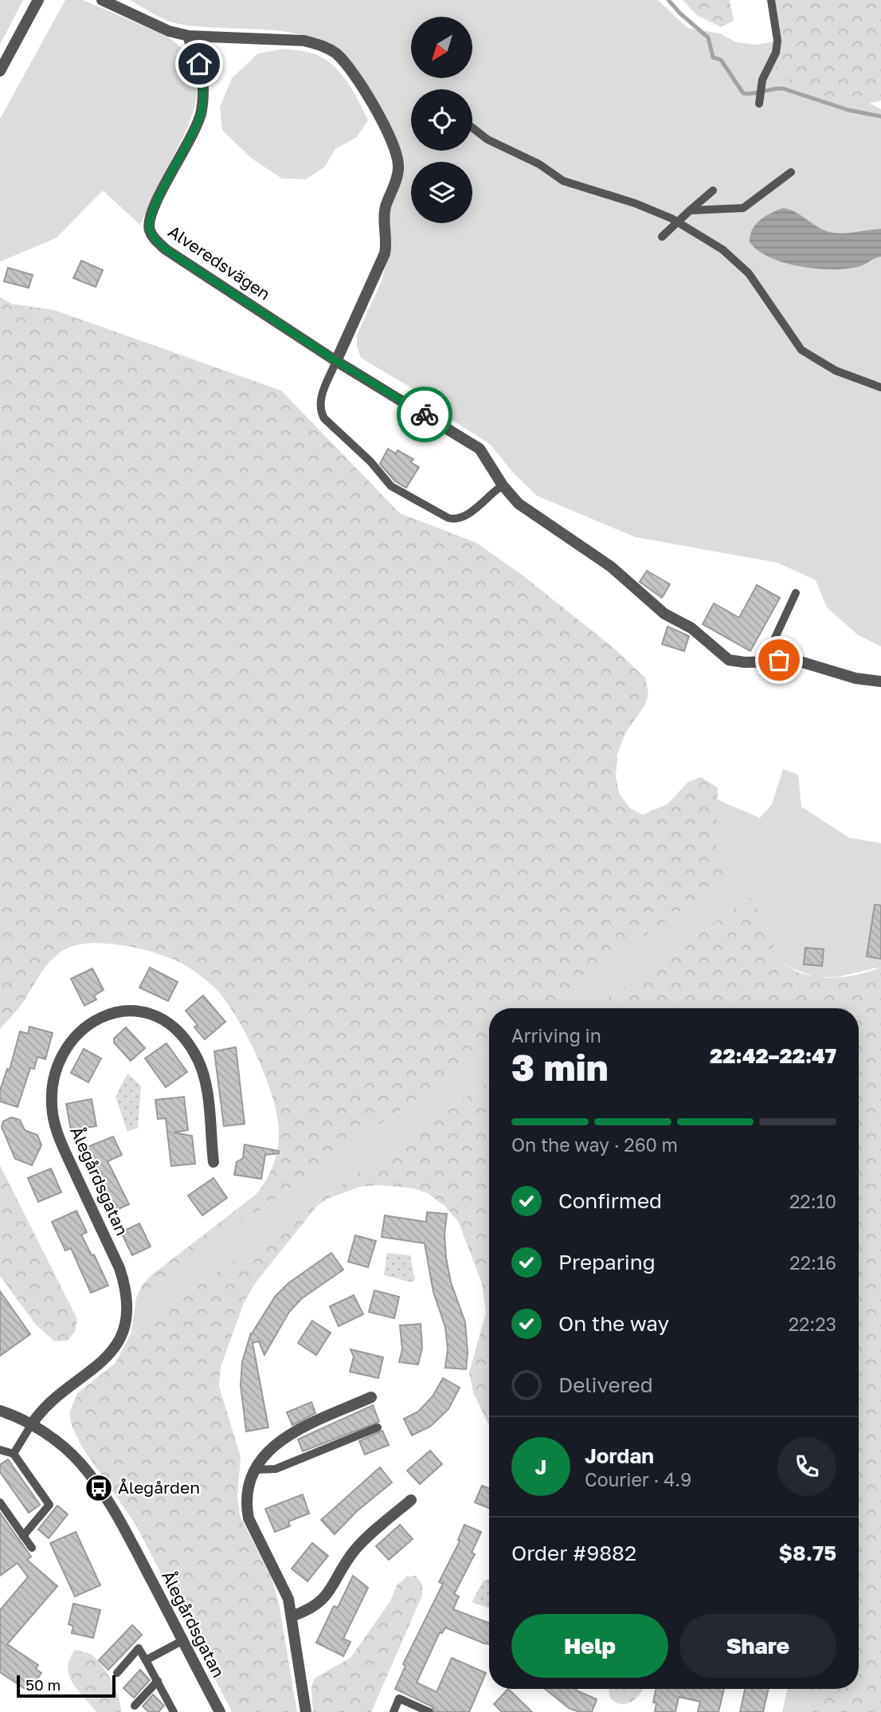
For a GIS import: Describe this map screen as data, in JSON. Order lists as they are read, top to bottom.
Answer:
{
  "streets": {
    "street": ["Alveredsvägen", "Ålegårdsgatan"]
  },
  "places": {
    "bus stop": ["Ålegården"]
  },
  "scale_bar": "50 m",
  "north": "bottom left",
  "page": {
    "heading": ["3 min", "Arriving in", "22:42–22:47"],
    "panel": [
      "Jordan",
      "Courier · 4.9",
      "Order #9882",
      "$8.75"
    ],
    "bar": "On the way · 260 m",
    "list": [
      ["Confirmed", "22:10"],
      ["Preparing", "22:16"],
      ["On the way", "22:23"],
      "Delivered"
    ],
    "round": "J",
    "buttons": ["Help", "Share"],
    "scale": "50 m"
  }
}
